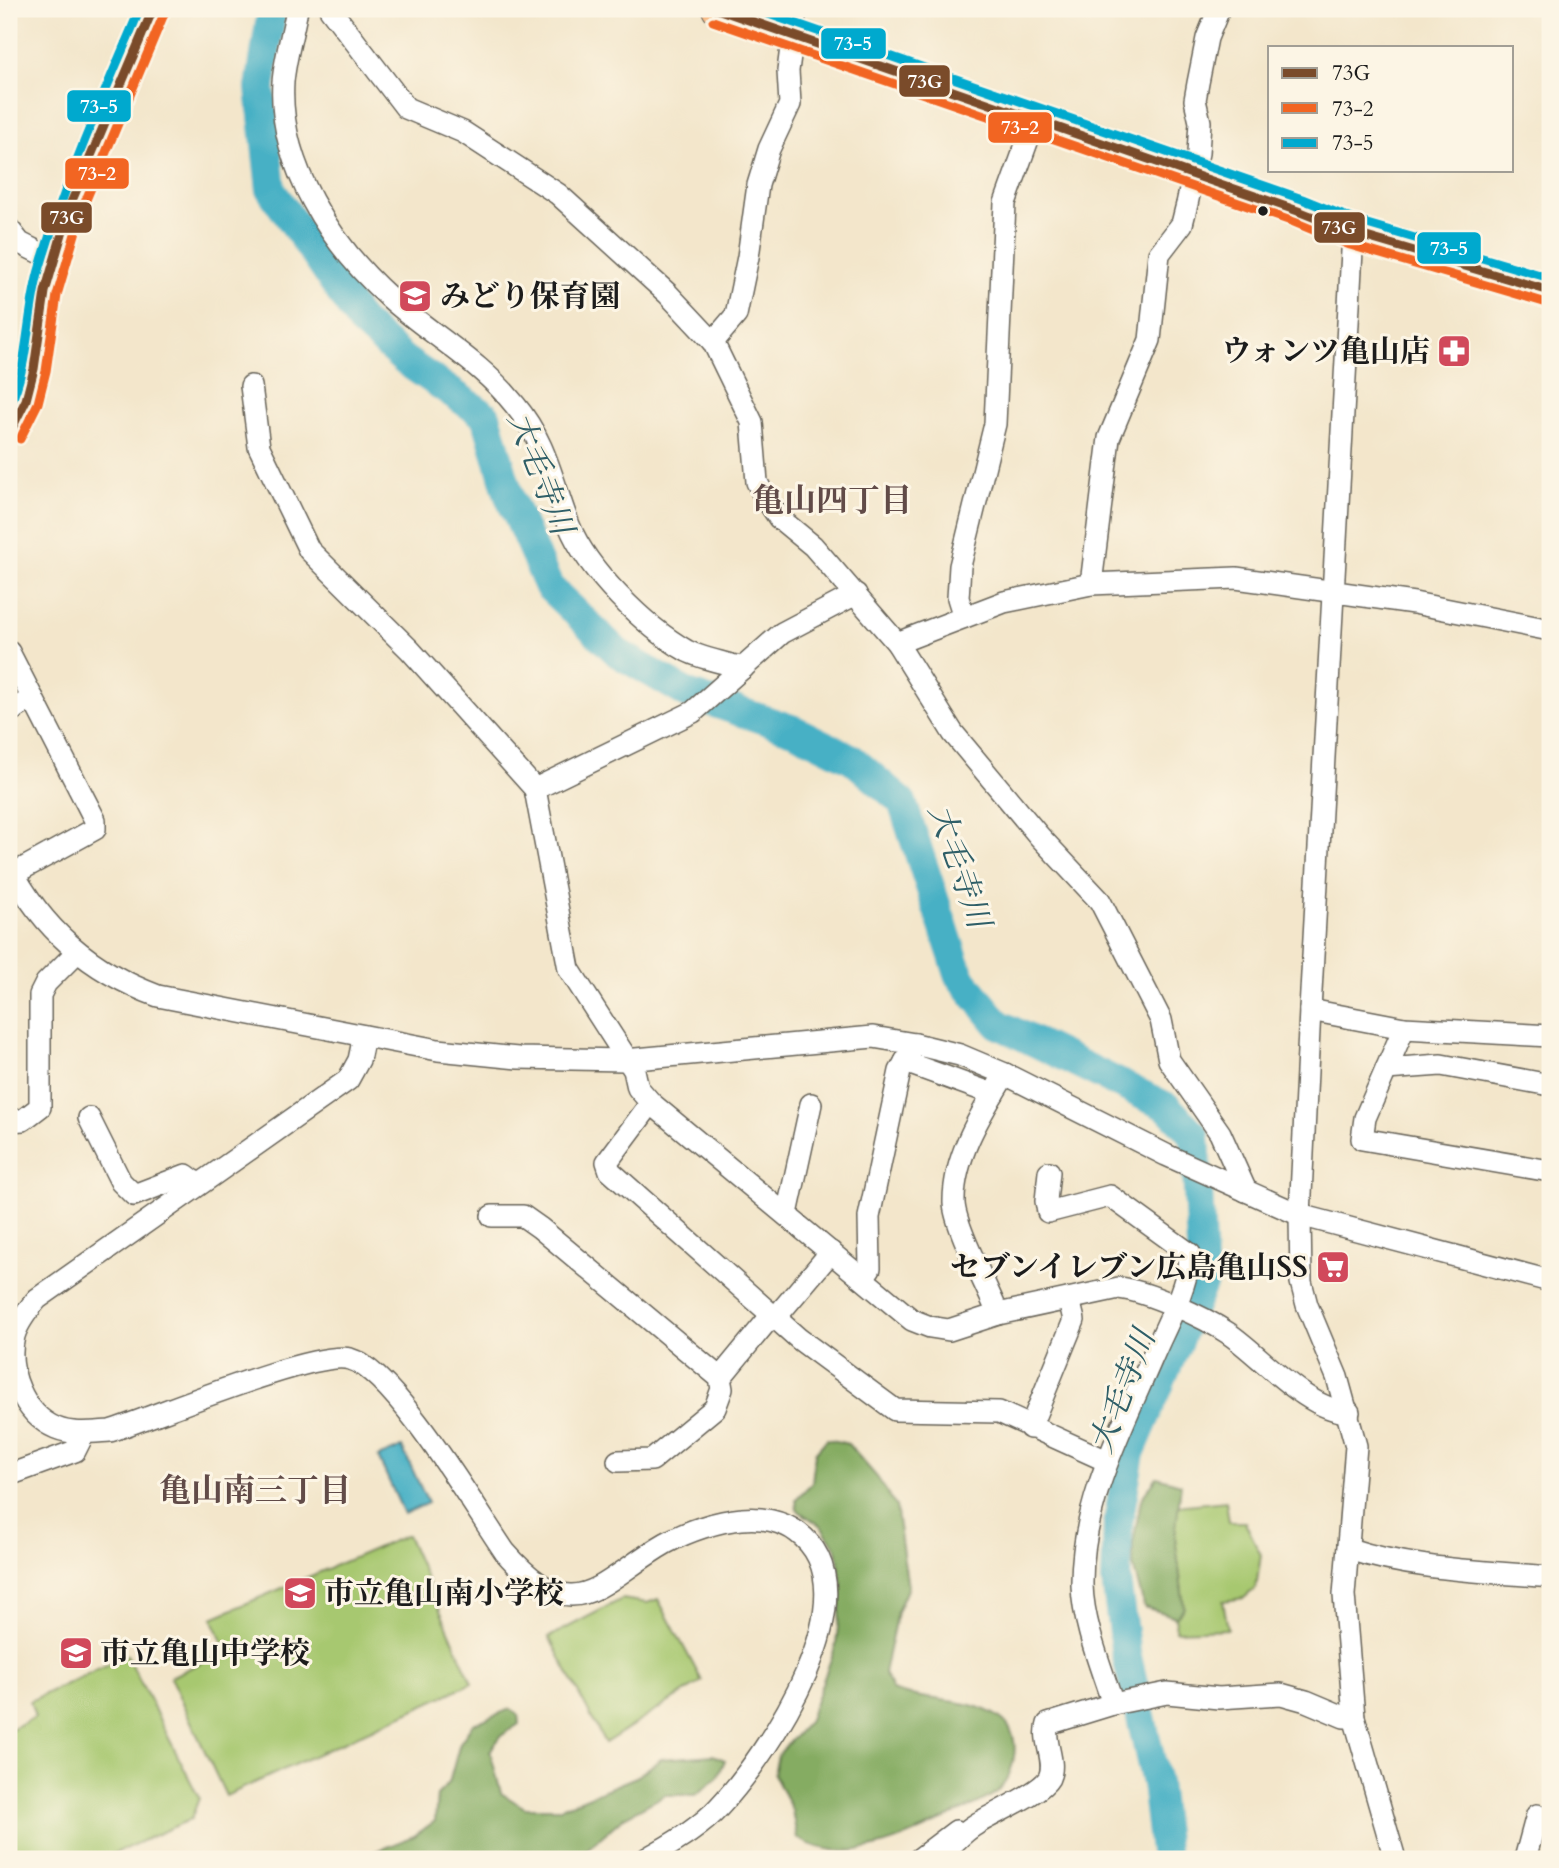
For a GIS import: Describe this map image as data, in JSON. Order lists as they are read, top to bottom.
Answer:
{
  "districts": ["亀山四丁目", "亀山南三丁目"],
  "water": ["大毛寺川"],
  "places": {
    "school or university": ["みどり保育園", "市立亀山南小学校", "市立亀山中学校"],
    "pharmacy": ["ウォンツ亀山店"],
    "supermarket": ["セブンイレブン広島亀山SS"]
  },
  "lines": ["transit line 73G", "transit line 73-5", "transit line 73-2"],
  "legend": ["73G", "73-2", "73-5"]
}
